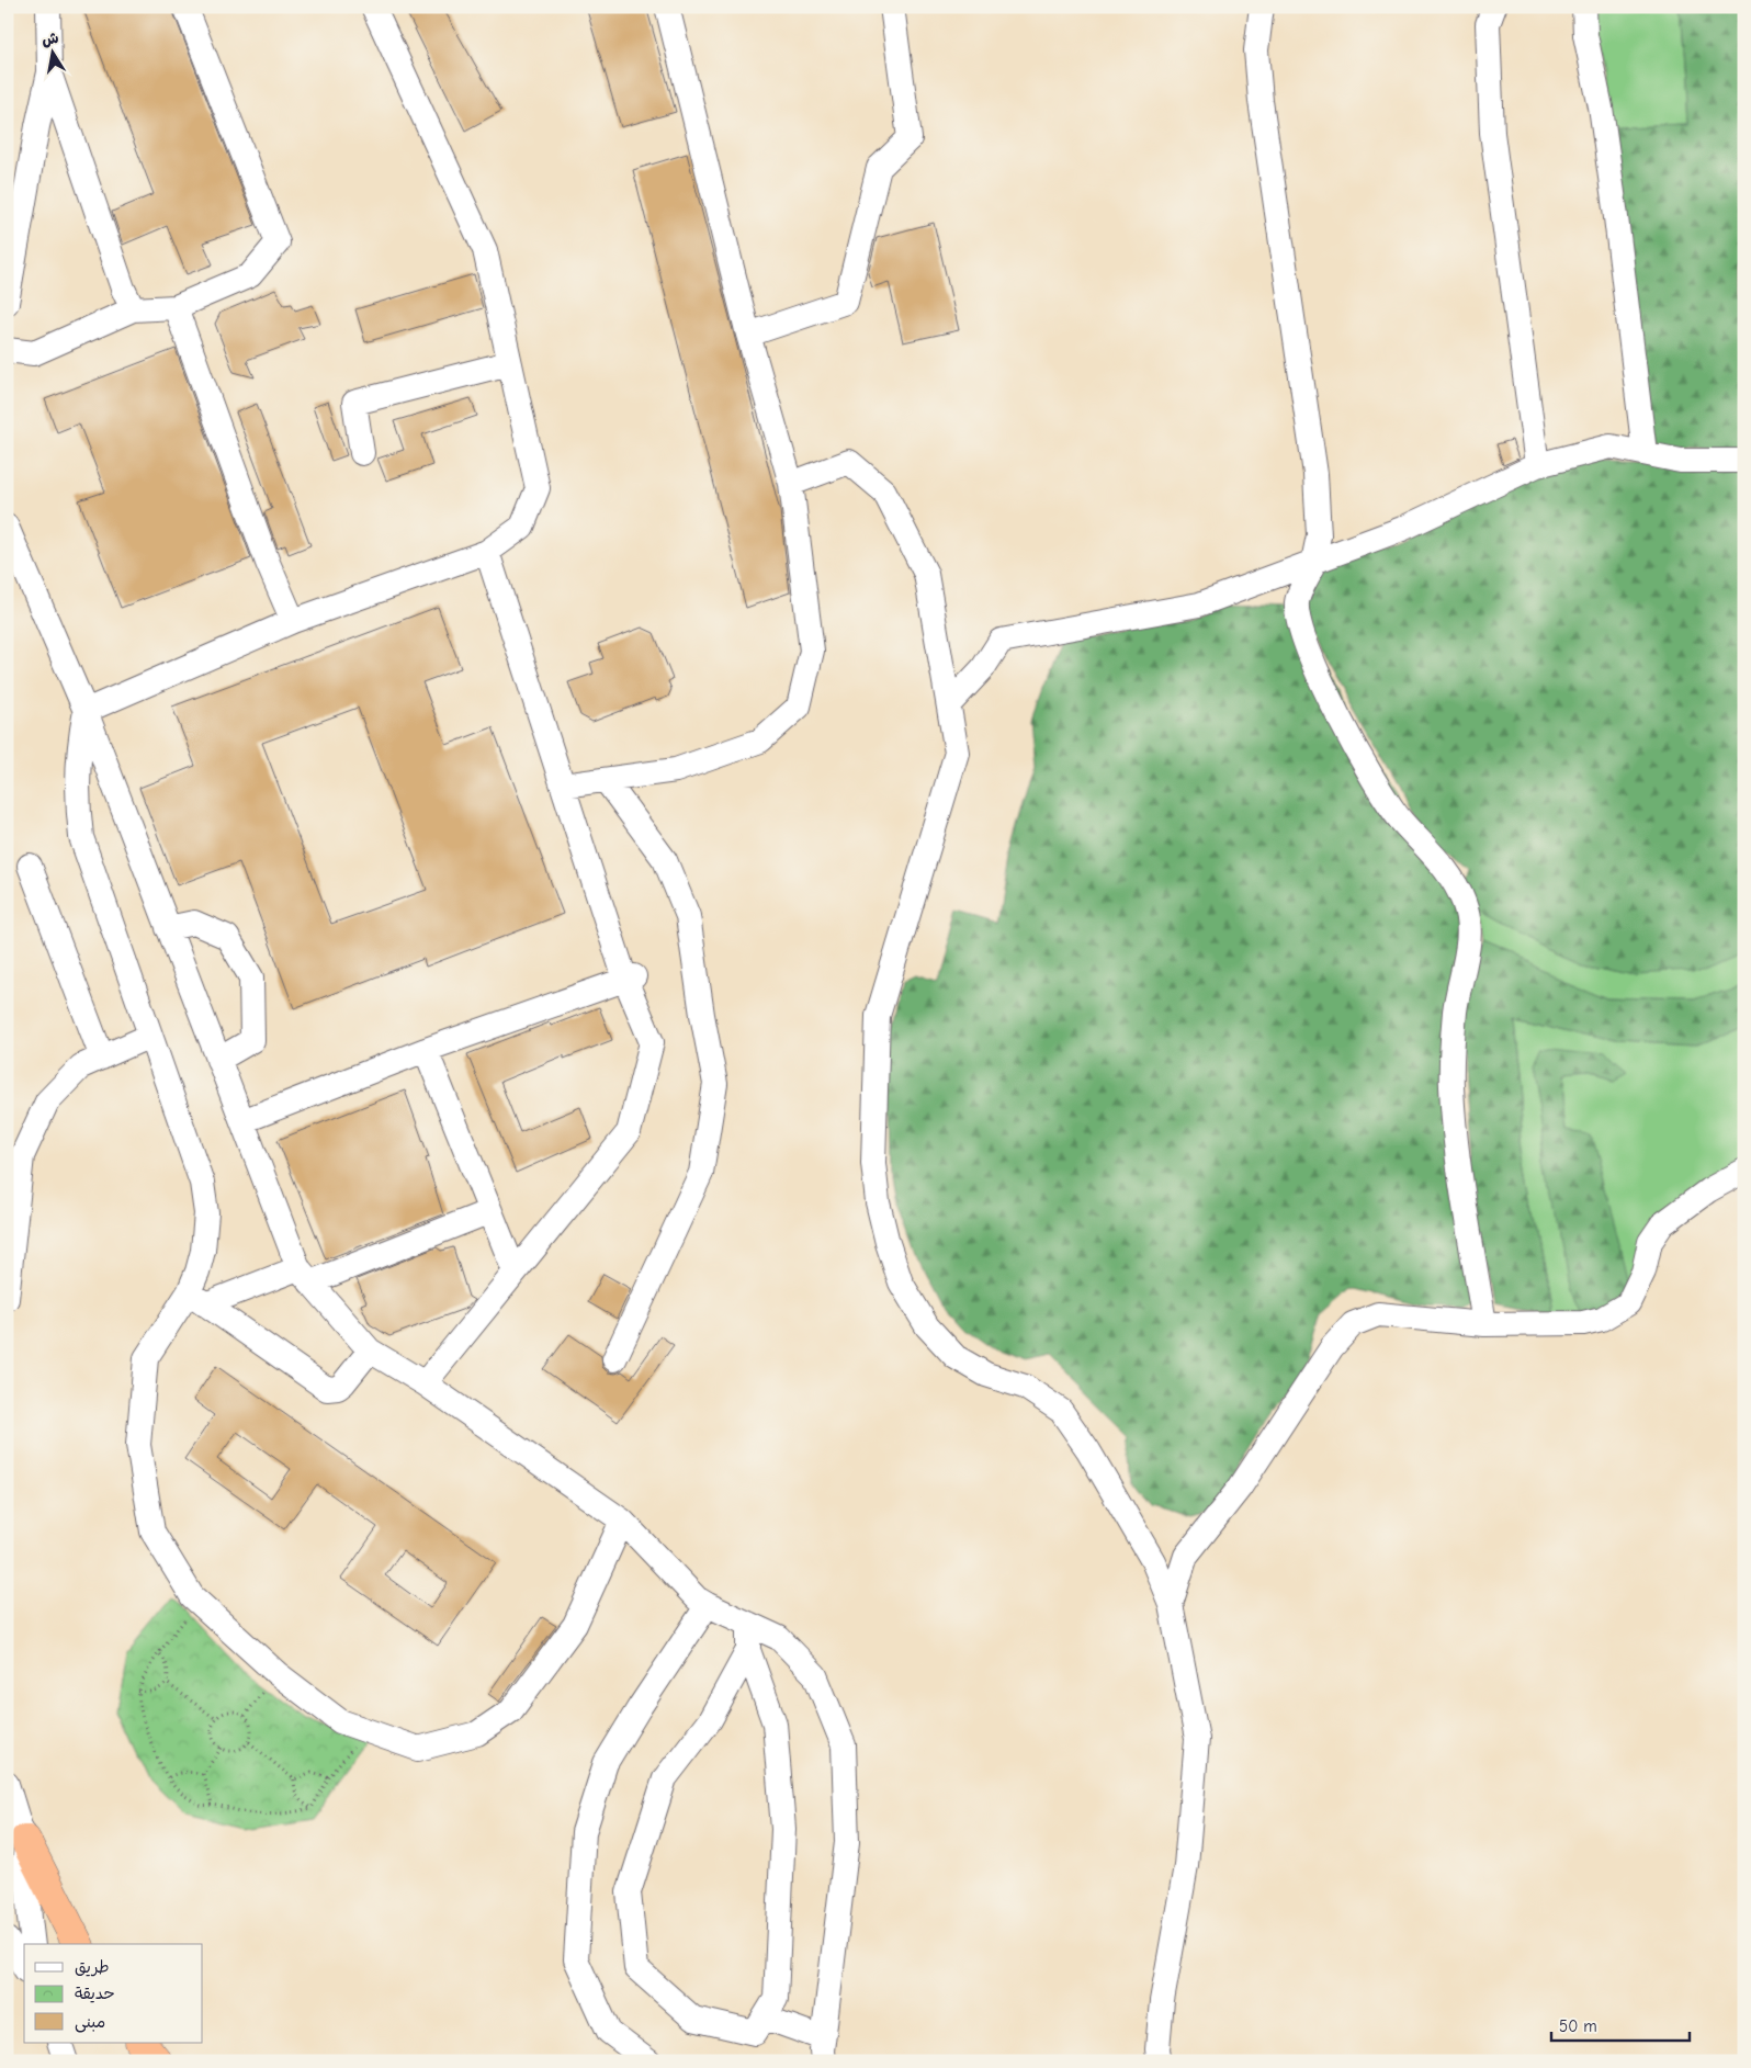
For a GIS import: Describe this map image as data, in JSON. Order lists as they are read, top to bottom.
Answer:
{
  "legend": ["طريق", "حديقة", "مبنى"],
  "scale_bar": "50 m",
  "north": "top"
}
